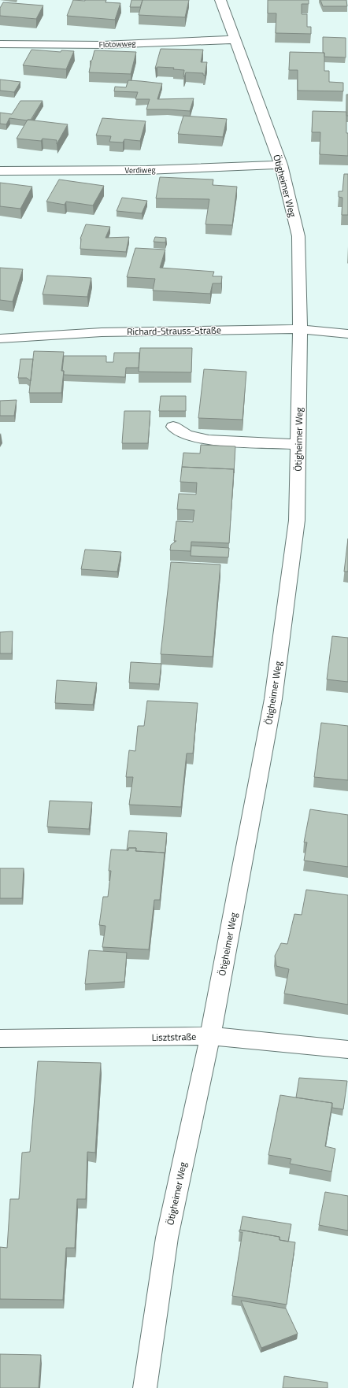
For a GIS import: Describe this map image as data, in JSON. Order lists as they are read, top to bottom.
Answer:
{
  "streets": {
    "street": [
      "Flotowweg",
      "Verdiweg",
      "Ötigheimer Weg",
      "Richard-Strauss-Straße",
      "Lisztstraße"
    ]
  },
  "crossings": [
    ["Flotowweg", "Ötigheimer Weg"],
    ["Verdiweg", "Ötigheimer Weg"],
    ["Ötigheimer Weg", "Richard-Strauss-Straße"],
    ["Ötigheimer Weg", "Lisztstraße"]
  ]
}
